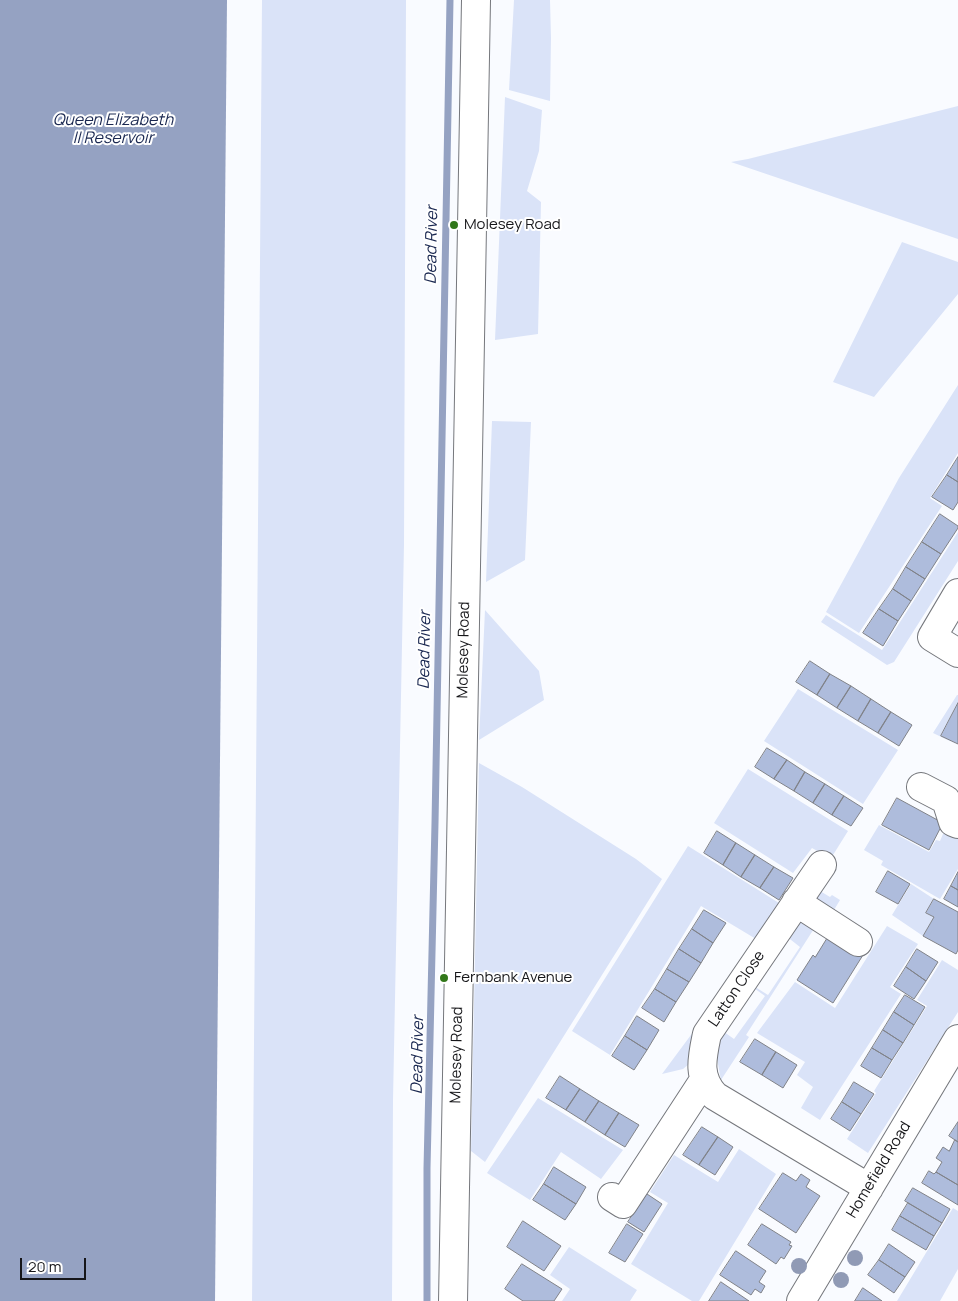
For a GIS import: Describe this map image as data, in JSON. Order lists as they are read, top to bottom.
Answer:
{
  "streets": {
    "street": ["Molesey Road", "Latton Close", "Homefield Road"]
  },
  "water": ["Queen Elizabeth II Reservoir", "Dead River"],
  "places": ["Molesey Road", "Fernbank Avenue"],
  "scale_bar": "20 m"
}
